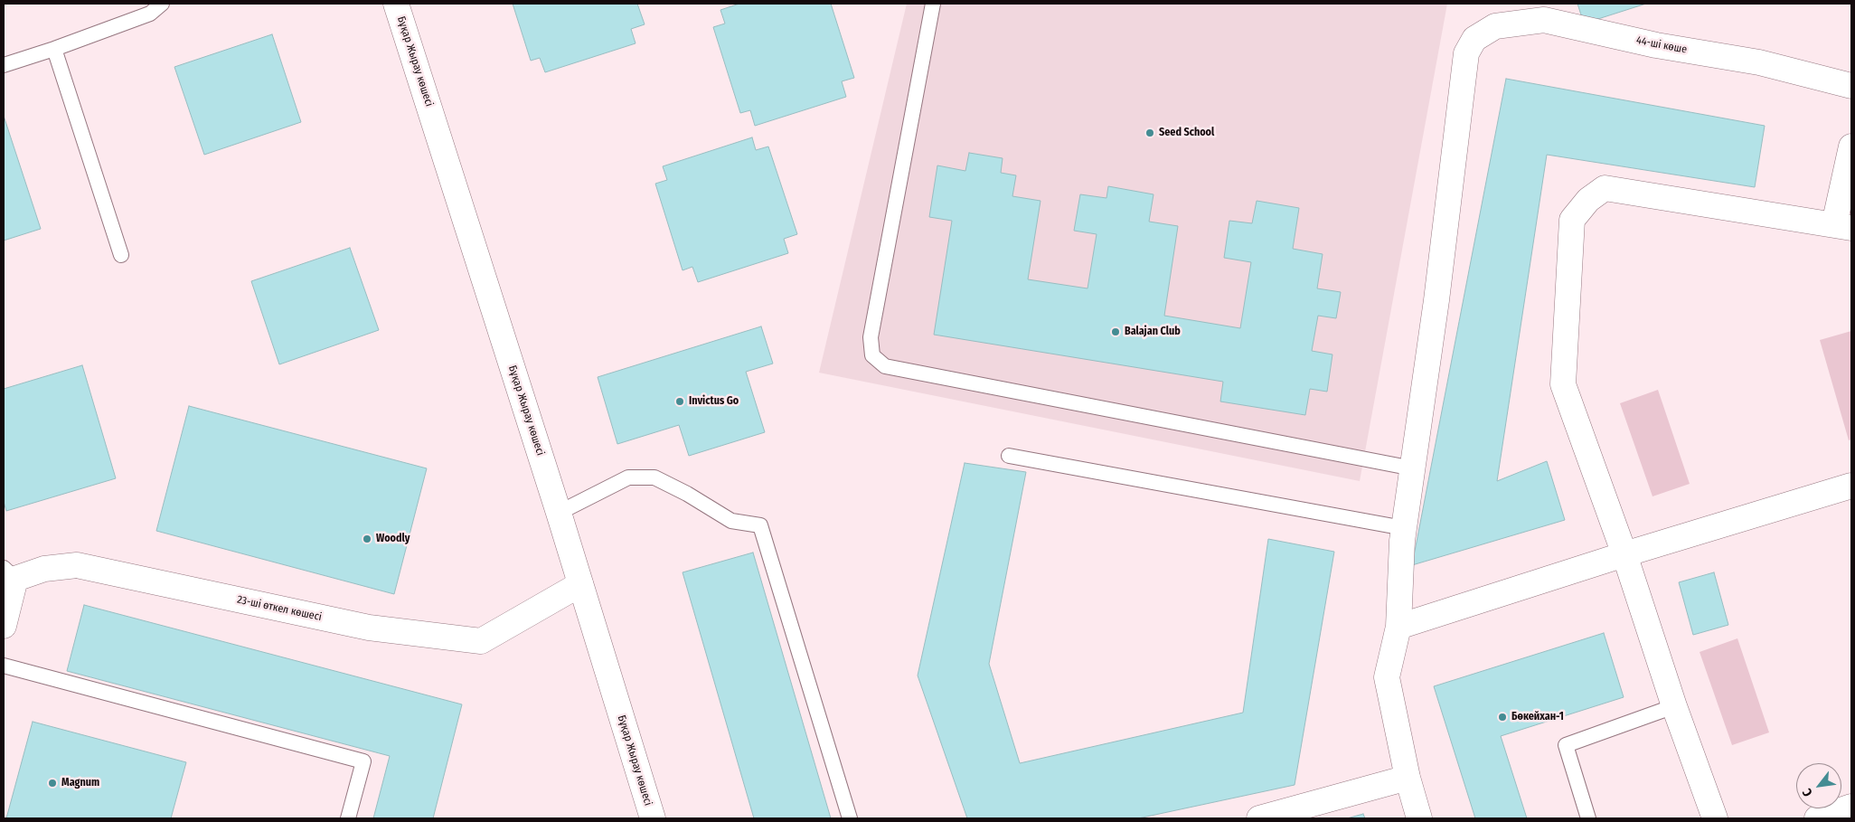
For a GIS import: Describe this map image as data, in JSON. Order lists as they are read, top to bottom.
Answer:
{
  "streets": {
    "street": ["44-ші көше", "Бұқар Жырау көшесі", "23-ші өткел көшесі"]
  },
  "crossings": [
    ["Бұқар Жырау көшесі", "23-ші өткел көшесі"]
  ],
  "places": [
    "Seed School",
    "Balajan Club",
    "Invictus Go",
    "Woodly",
    "Бөкейхан-1",
    "Magnum"
  ],
  "north": "bottom left"
}
